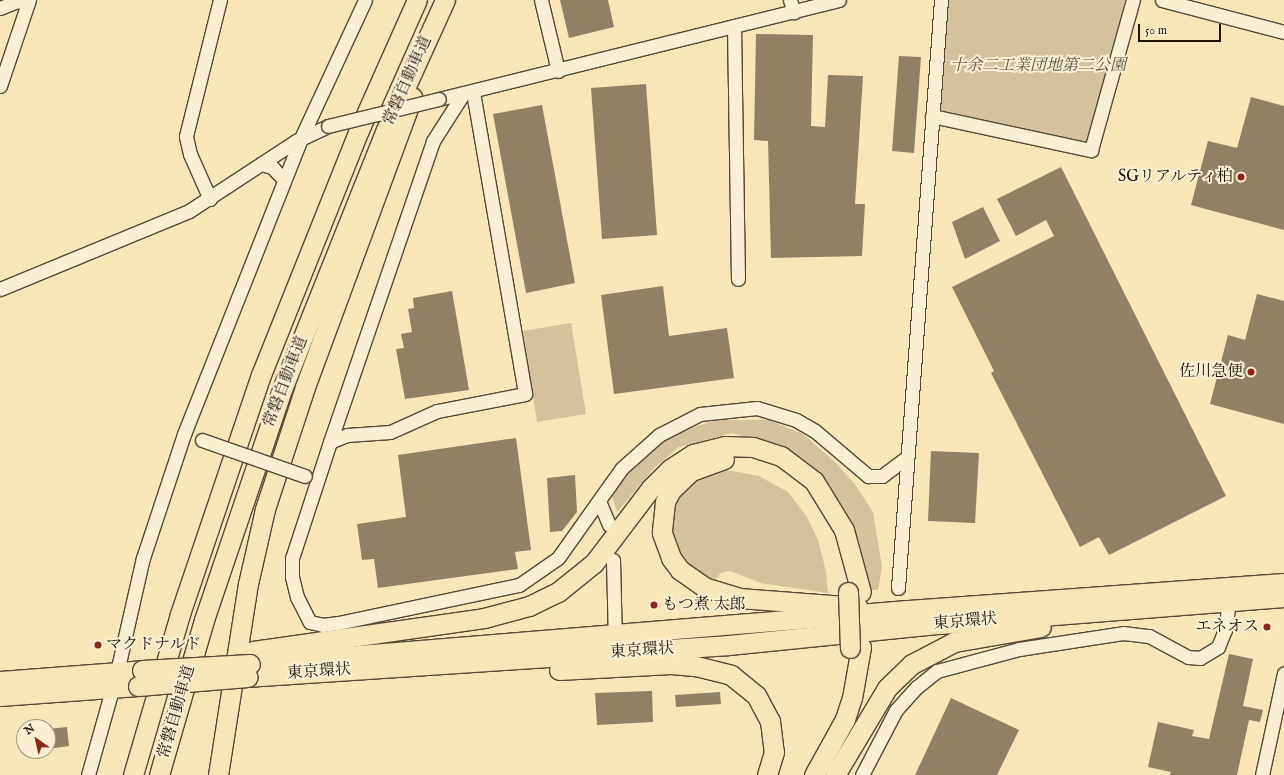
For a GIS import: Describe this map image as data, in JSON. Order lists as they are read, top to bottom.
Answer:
{
  "streets": {
    "highway": ["常磐自動車道", "東京環状"]
  },
  "parks": ["十余二工業団地第二公園"],
  "places": [
    "SGリアルティ柏",
    "佐川急便",
    "もつ煮 太郎",
    "エネオス",
    "マクドナルド"
  ],
  "scale_bar": "50 m",
  "north": "top left"
}
